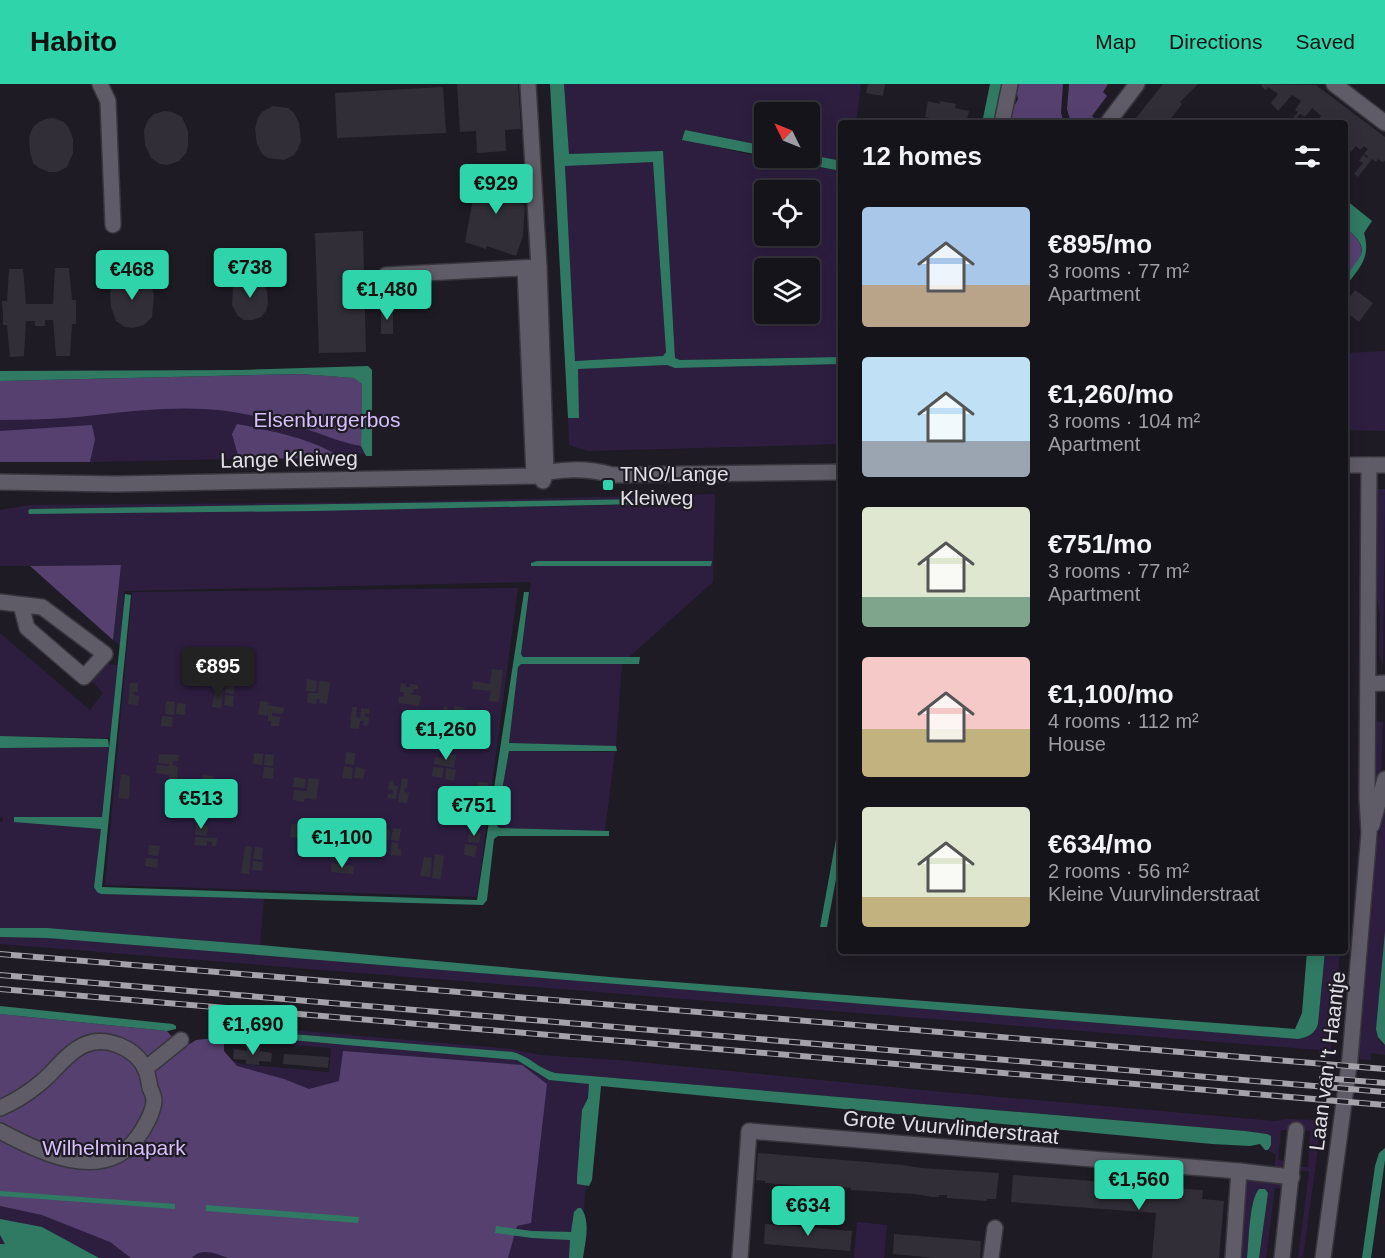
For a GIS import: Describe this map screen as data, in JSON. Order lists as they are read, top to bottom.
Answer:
{
  "streets": {
    "street": ["Lange Kleiweg", "Laan van 't Haantje", "Grote Vuurvlinderstraat"]
  },
  "parks": ["Elsenburgerbos", "Wilhelminapark"],
  "places": {
    "transit": ["TNO/Lange Kleiweg"]
  },
  "north": "top left",
  "page": {
    "header": "Habito",
    "nav": ["Map", "Directions", "Saved"],
    "heading": "12 homes",
    "price": [
      "€929",
      "€738",
      "€468",
      "€1,480",
      "€895",
      "€1,260",
      "€513",
      "€751",
      "€1,100",
      "€1,690",
      "€1,560",
      "€634"
    ],
    "list": [
      {
        "name": "€895/mo",
        "note": "3 rooms · 77 m² · Apartment"
      },
      {
        "name": "€1,260/mo",
        "note": "3 rooms · 104 m² · Apartment"
      },
      {
        "name": "€751/mo",
        "note": "3 rooms · 77 m² · Apartment"
      },
      {
        "name": "€1,100/mo",
        "note": "4 rooms · 112 m² · House"
      },
      {
        "name": "€634/mo",
        "note": "2 rooms · 56 m² · Kleine Vuurvlinderstraat"
      }
    ]
  }
}
